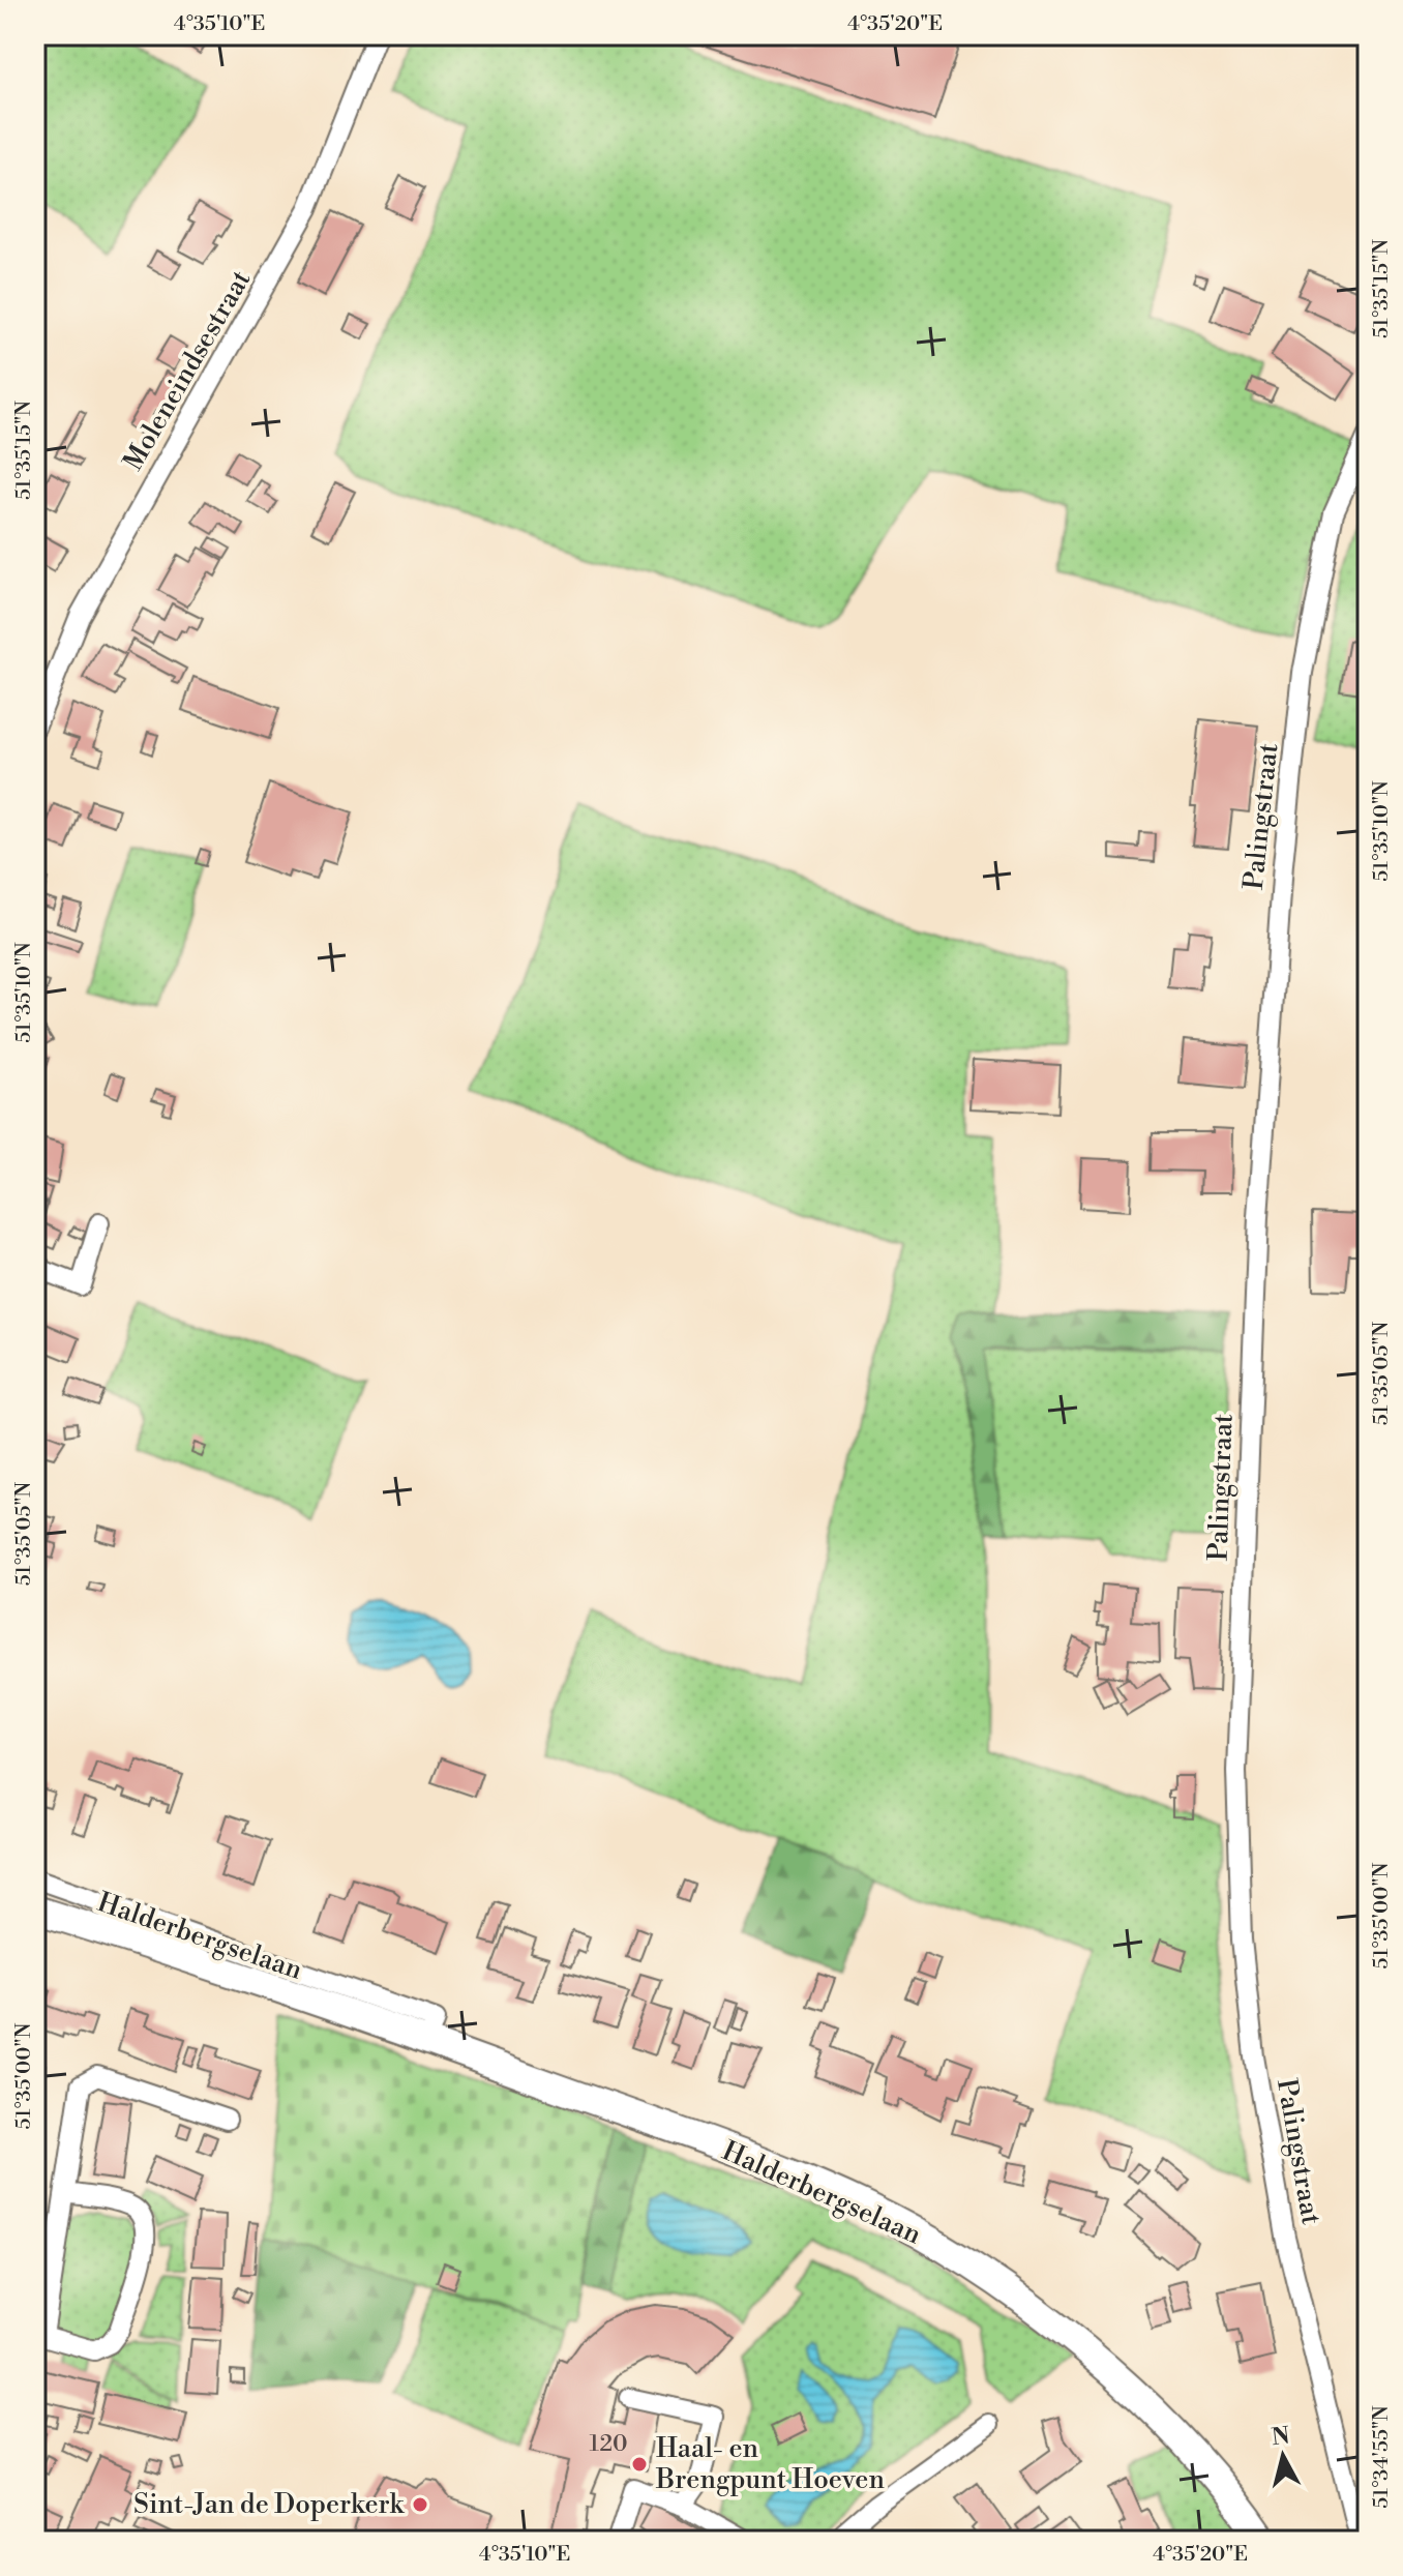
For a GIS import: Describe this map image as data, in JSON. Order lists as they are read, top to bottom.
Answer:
{
  "streets": {
    "main road": ["Halderbergselaan"],
    "street": ["Moleneindsestraat", "Palingstraat"]
  },
  "places": ["Haal- en Brengpunt Hoeven", "Sint-Jan de Doperkerk"],
  "house_numbers": ["120"],
  "north": "top",
  "coordinates": [
    "4°35'10\"E",
    "4°35'20\"E",
    "51°35'15\"N",
    "51°35'10\"N",
    "51°35'05\"N",
    "51°35'00\"N",
    "51°34'55\"N"
  ]
}
